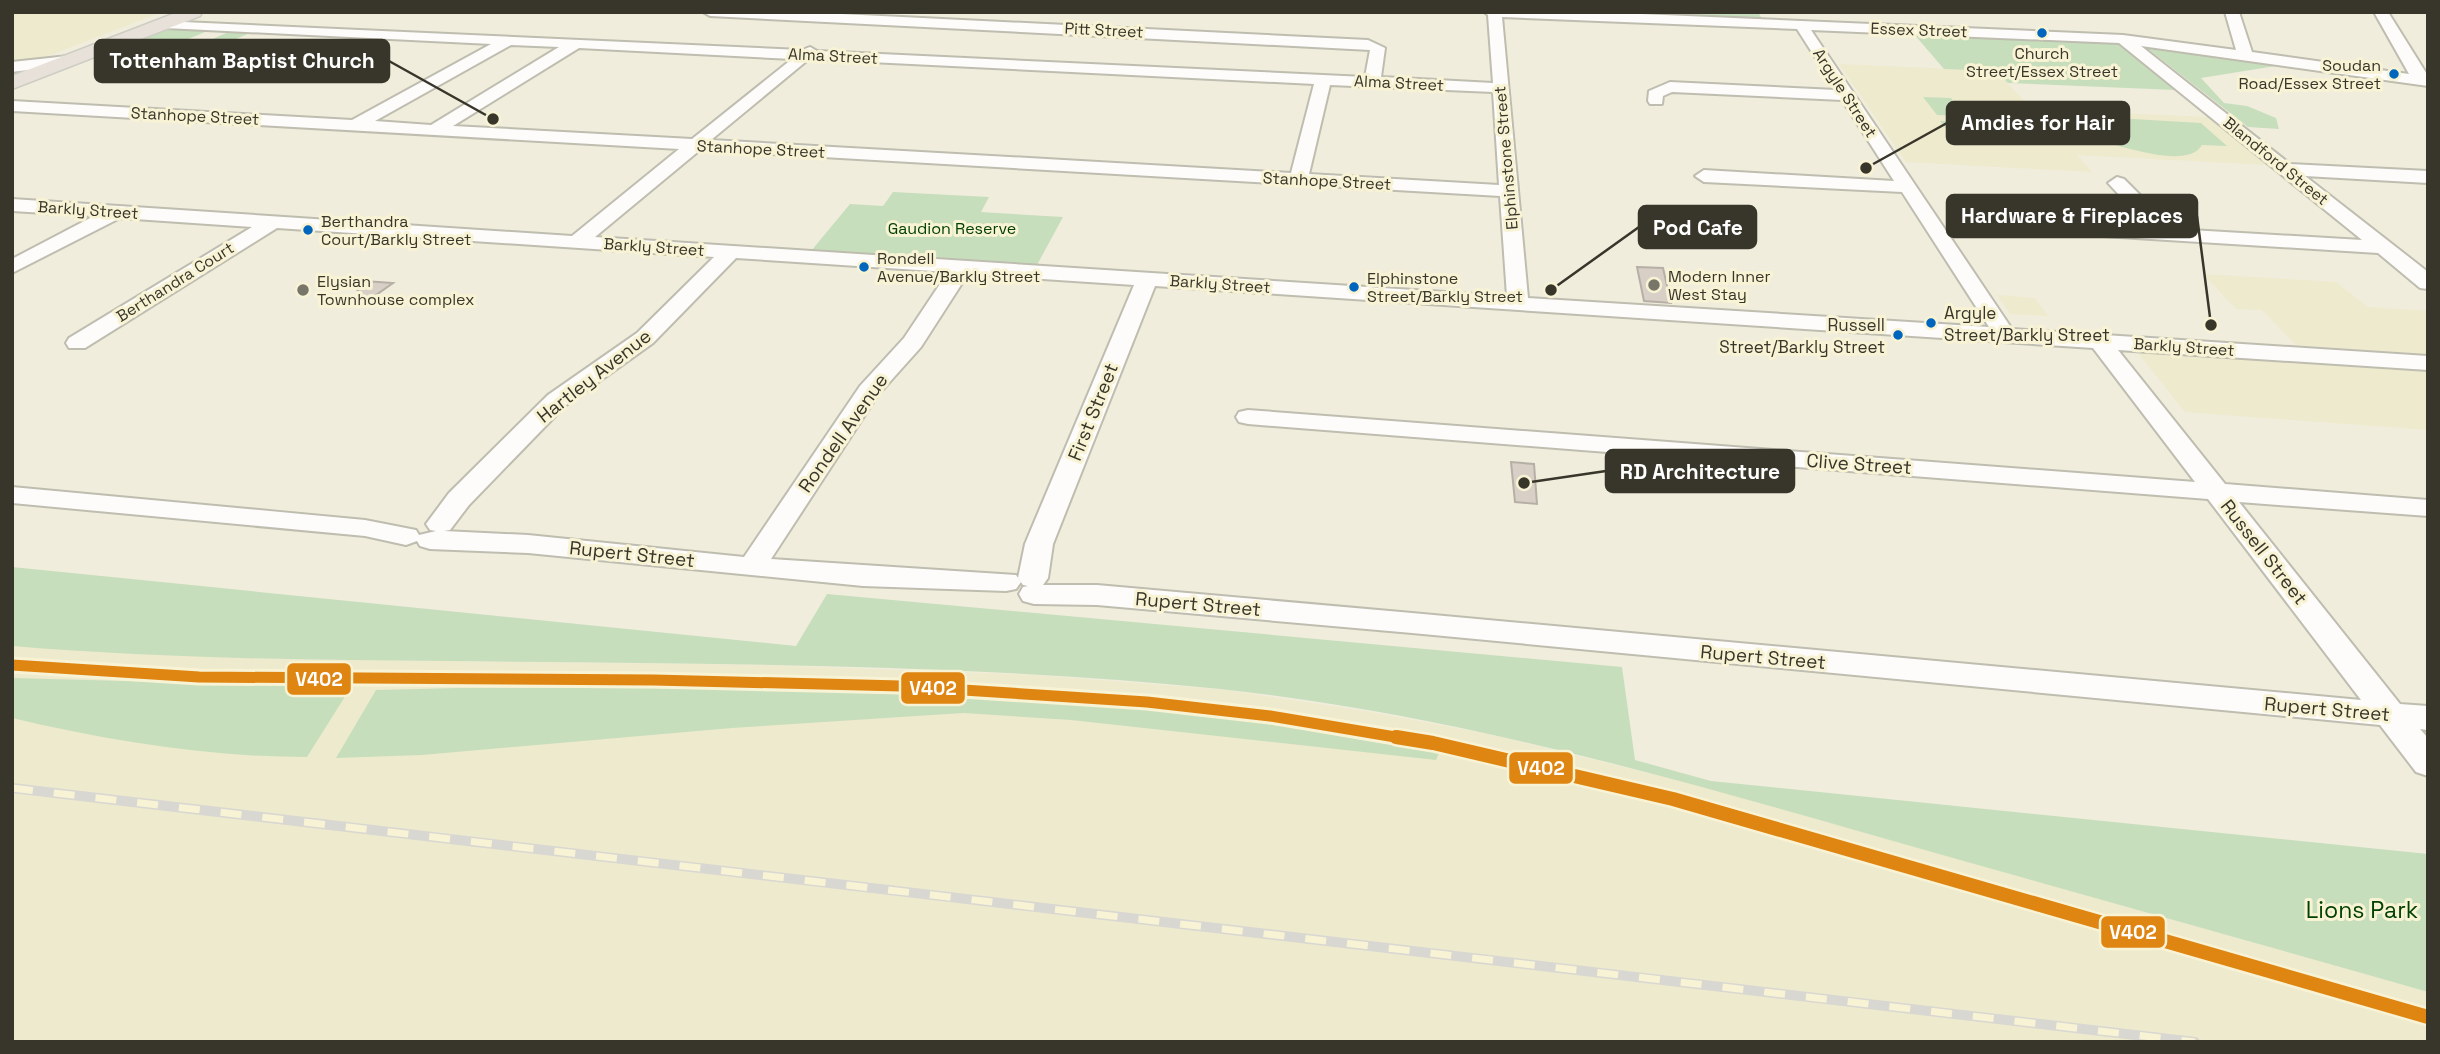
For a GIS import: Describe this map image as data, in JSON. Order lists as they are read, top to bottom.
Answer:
{
  "streets": {
    "street": [
      "Pitt Street",
      "Essex Street",
      "Alma Street",
      "Argyle Street",
      "Stanhope Street",
      "Elphinstone Street",
      "Blandford Street",
      "Barkly Street",
      "Berthandra Court",
      "Hartley Avenue",
      "First Street",
      "Rondell Avenue",
      "Clive Street",
      "Russell Street",
      "Rupert Street"
    ]
  },
  "crossings": [
    ["Pitt Street", "Alma Street"],
    ["Essex Street", "Argyle Street"],
    ["Essex Street", "Elphinstone Street"],
    ["Essex Street", "Blandford Street"],
    ["Alma Street", "Elphinstone Street"],
    ["Argyle Street", "Barkly Street"],
    ["Stanhope Street", "Elphinstone Street"],
    ["Elphinstone Street", "Barkly Street"],
    ["Barkly Street", "Berthandra Court"],
    ["Barkly Street", "Hartley Avenue"],
    ["Barkly Street", "First Street"],
    ["Barkly Street", "Rondell Avenue"],
    ["Barkly Street", "Russell Street"],
    ["Hartley Avenue", "Rupert Street"],
    ["First Street", "Rupert Street"],
    ["Rondell Avenue", "Rupert Street"],
    ["Clive Street", "Russell Street"],
    ["Russell Street", "Rupert Street"]
  ],
  "parks": ["Gaudion Reserve", "Lions Park"],
  "places": [
    "Church Street/Essex Street",
    "Soudan Road/Essex Street",
    "Tottenham Baptist Church",
    "Amdies for Hair",
    "Berthandra Court/Barkly Street",
    "Rondell Avenue/Barkly Street",
    "Modern Inner West Stay",
    "Elphinstone Street/Barkly Street",
    "Elysian Townhouse complex",
    "Pod Cafe",
    "Argyle Street/Barkly Street",
    "Hardware & Fireplaces",
    "Russell Street/Barkly Street",
    "RD Architecture"
  ],
  "lines": ["transit line V402"]
}
